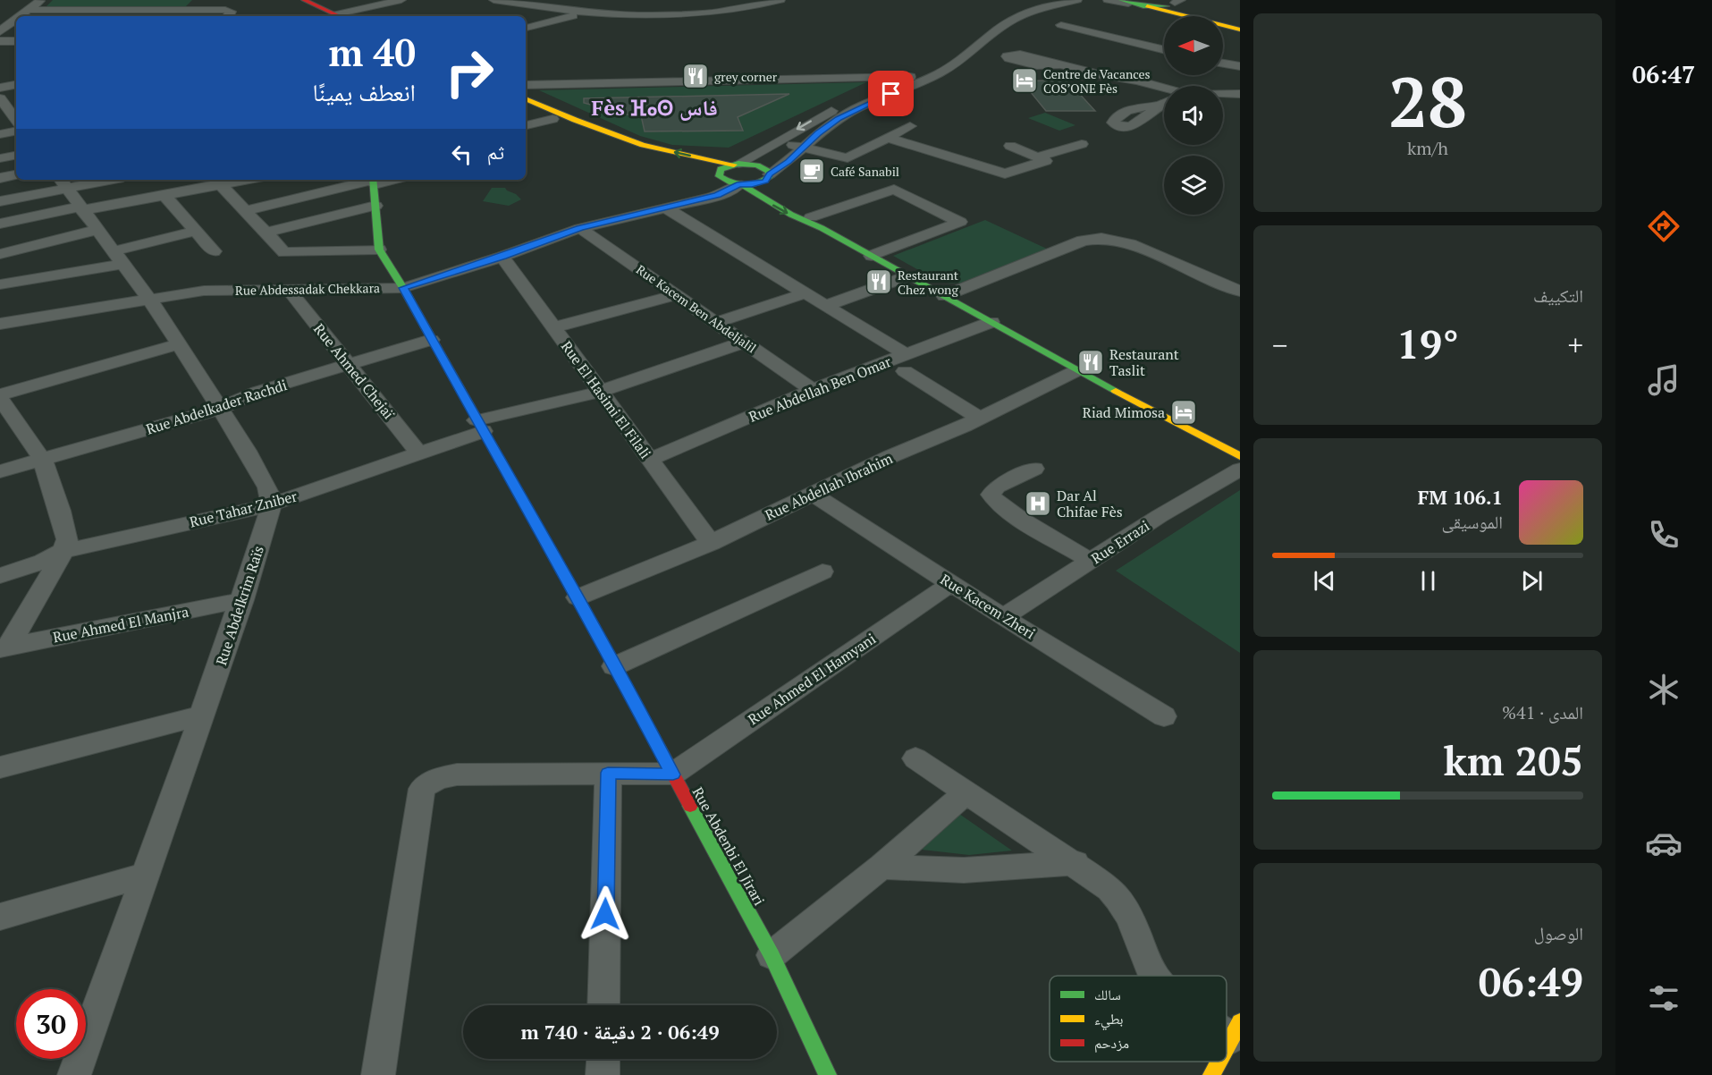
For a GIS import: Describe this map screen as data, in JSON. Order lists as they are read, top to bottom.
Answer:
{
  "streets": {
    "street": [
      "Rue Abdessadak Chekkara",
      "Rue Kacem Ben Abdeljalil",
      "Rue Ahmed Chejaï",
      "Rue Abdellah Ben Omar",
      "Rue El Hasimi El Filali",
      "Rue Abdelkader Rachdi",
      "Rue Abdellah Ibrahim",
      "Rue Tahar Zniber",
      "Rue Errazi",
      "Rue Abdelkrim Raïs",
      "Rue Kacem Zheri",
      "Rue Ahmed El Manjra",
      "Rue Ahmed El Hamyani",
      "Rue Abdenbi El Jirari"
    ]
  },
  "crossings": [
    ["Rue Abdessadak Chekkara", "Rue Kacem Ben Abdeljalil"],
    ["Rue Abdessadak Chekkara", "Rue Ahmed Chejaï"],
    ["Rue Abdessadak Chekkara", "Rue El Hasimi El Filali"],
    ["Rue Abdessadak Chekkara", "Rue Abdenbi El Jirari"],
    ["Rue Kacem Ben Abdeljalil", "Rue Abdellah Ben Omar"],
    ["Rue Kacem Ben Abdeljalil", "Rue Tahar Zniber"],
    ["Rue Ahmed Chejaï", "Rue Abdelkader Rachdi"],
    ["Rue Ahmed Chejaï", "Rue Tahar Zniber"],
    ["Rue Abdellah Ben Omar", "Rue El Hasimi El Filali"],
    ["Rue El Hasimi El Filali", "Rue Abdellah Ibrahim"],
    ["Rue El Hasimi El Filali", "Rue Tahar Zniber"],
    ["Rue Abdelkader Rachdi", "Rue Abdenbi El Jirari"],
    ["Rue Abdellah Ibrahim", "Rue Kacem Zheri"],
    ["Rue Abdellah Ibrahim", "Rue Abdenbi El Jirari"],
    ["Rue Tahar Zniber", "Rue Abdelkrim Raïs"],
    ["Rue Tahar Zniber", "Rue Abdenbi El Jirari"],
    ["Rue Errazi", "Rue Kacem Zheri"],
    ["Rue Abdelkrim Raïs", "Rue Ahmed El Manjra"],
    ["Rue Kacem Zheri", "Rue Ahmed El Hamyani"],
    ["Rue Ahmed El Hamyani", "Rue Abdenbi El Jirari"]
  ],
  "districts": ["Fès ⴼⴰⵙ فاس"],
  "places": {
    "restaurant": ["grey corner", "Restaurant Chez wong", "Restaurant Taslit"],
    "hotel": ["Centre de Vacances COS’ONE Fès", "Riad Mimosa"],
    "cafe": ["Café Sanabil"],
    "hospital": ["Dar Al Chifae Fès"]
  },
  "legend": ["سالك", "بطيء", "مزدحم"],
  "north": "left",
  "page": {
    "tabs": "06:47",
    "tile": [
      ["28", "km/h"],
      "التكييف",
      ["المدى · 41%", "205 km"],
      ["الوصول", "06:49"]
    ],
    "turn": ["40 m", "انعطف يمينًا"],
    "then": "ثم",
    "heat": ["−", "19°", "+"],
    "song": ["106.1 FM", "الموسيقى"],
    "limit": "30",
    "trip": "06:49 · 2 دقيقة · 740 m"
  }
}
